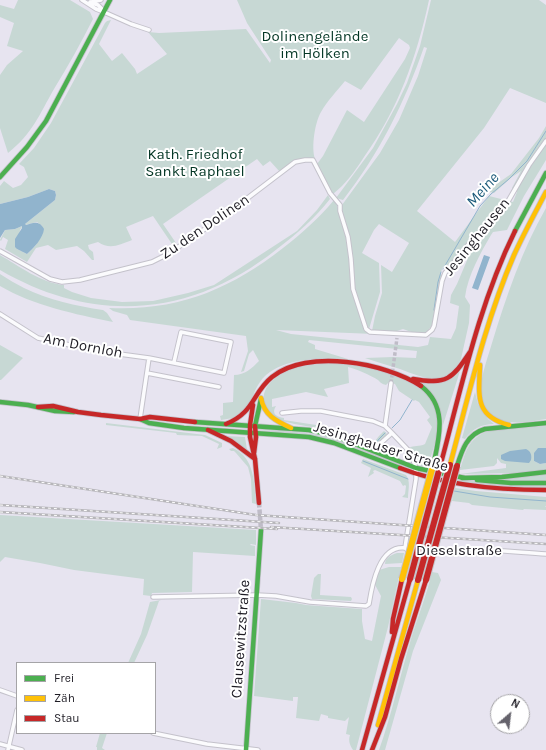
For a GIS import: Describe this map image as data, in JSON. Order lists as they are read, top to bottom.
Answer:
{
  "streets": {
    "main road": ["Jesinghauser Straße", "Clausewitzstraße"],
    "street": [
      "Zu den Dolinen",
      "Jesinghausen",
      "Am Dornloh",
      "Dieselstraße"
    ]
  },
  "crossings": [
    ["Zu den Dolinen", "Jesinghausen"],
    ["Jesinghauser Straße", "Dieselstraße"]
  ],
  "water": ["Meine"],
  "parks": ["Dolinengelände im Hölken", "Kath. Friedhof Sankt Raphael"],
  "legend": ["Frei", "Zäh", "Stau"],
  "north": "top right"
}
